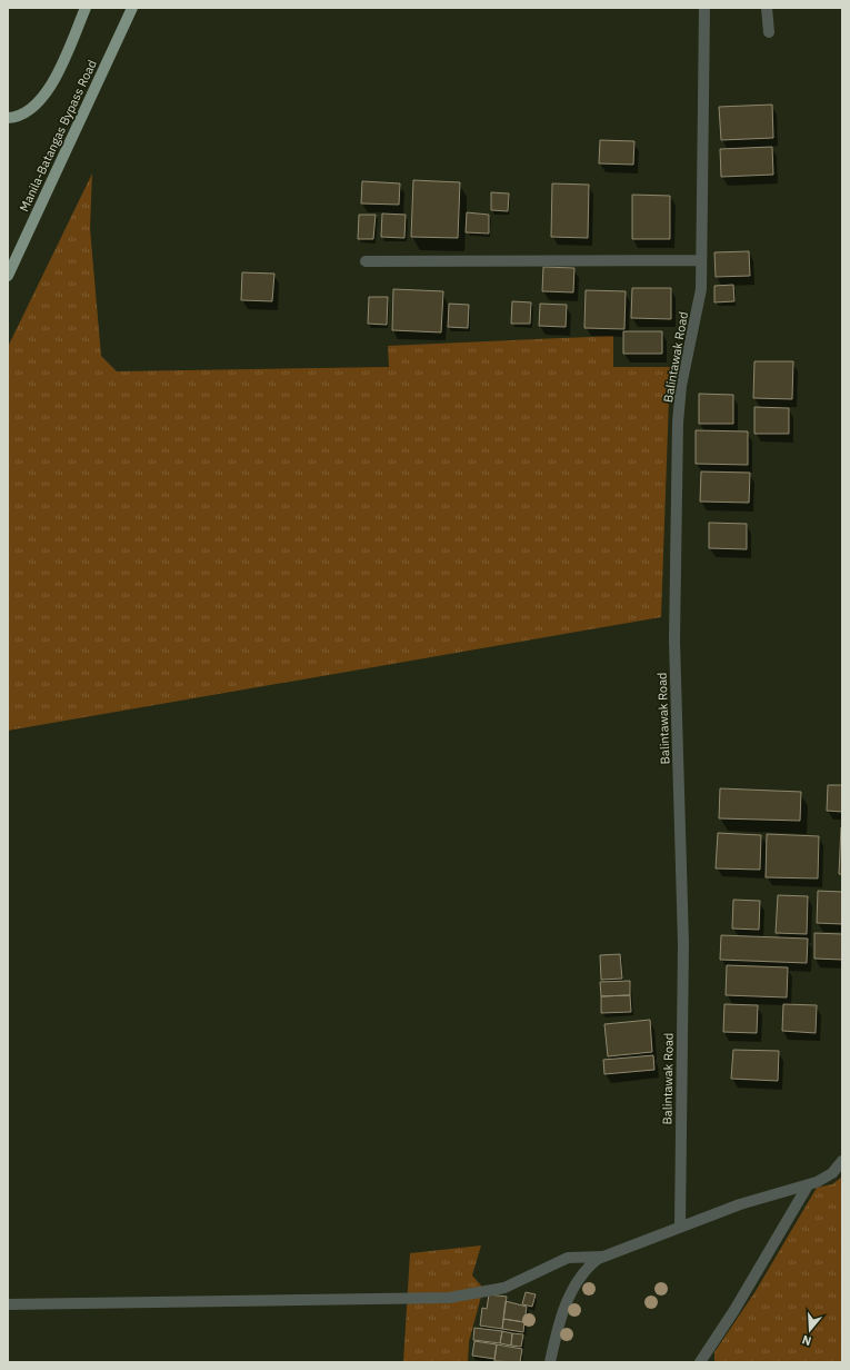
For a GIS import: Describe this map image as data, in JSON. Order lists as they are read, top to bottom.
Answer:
{
  "streets": {
    "main road": ["Manila-Batangas Bypass Road"],
    "street": ["Balintawak Road"]
  },
  "north": "bottom"
}
